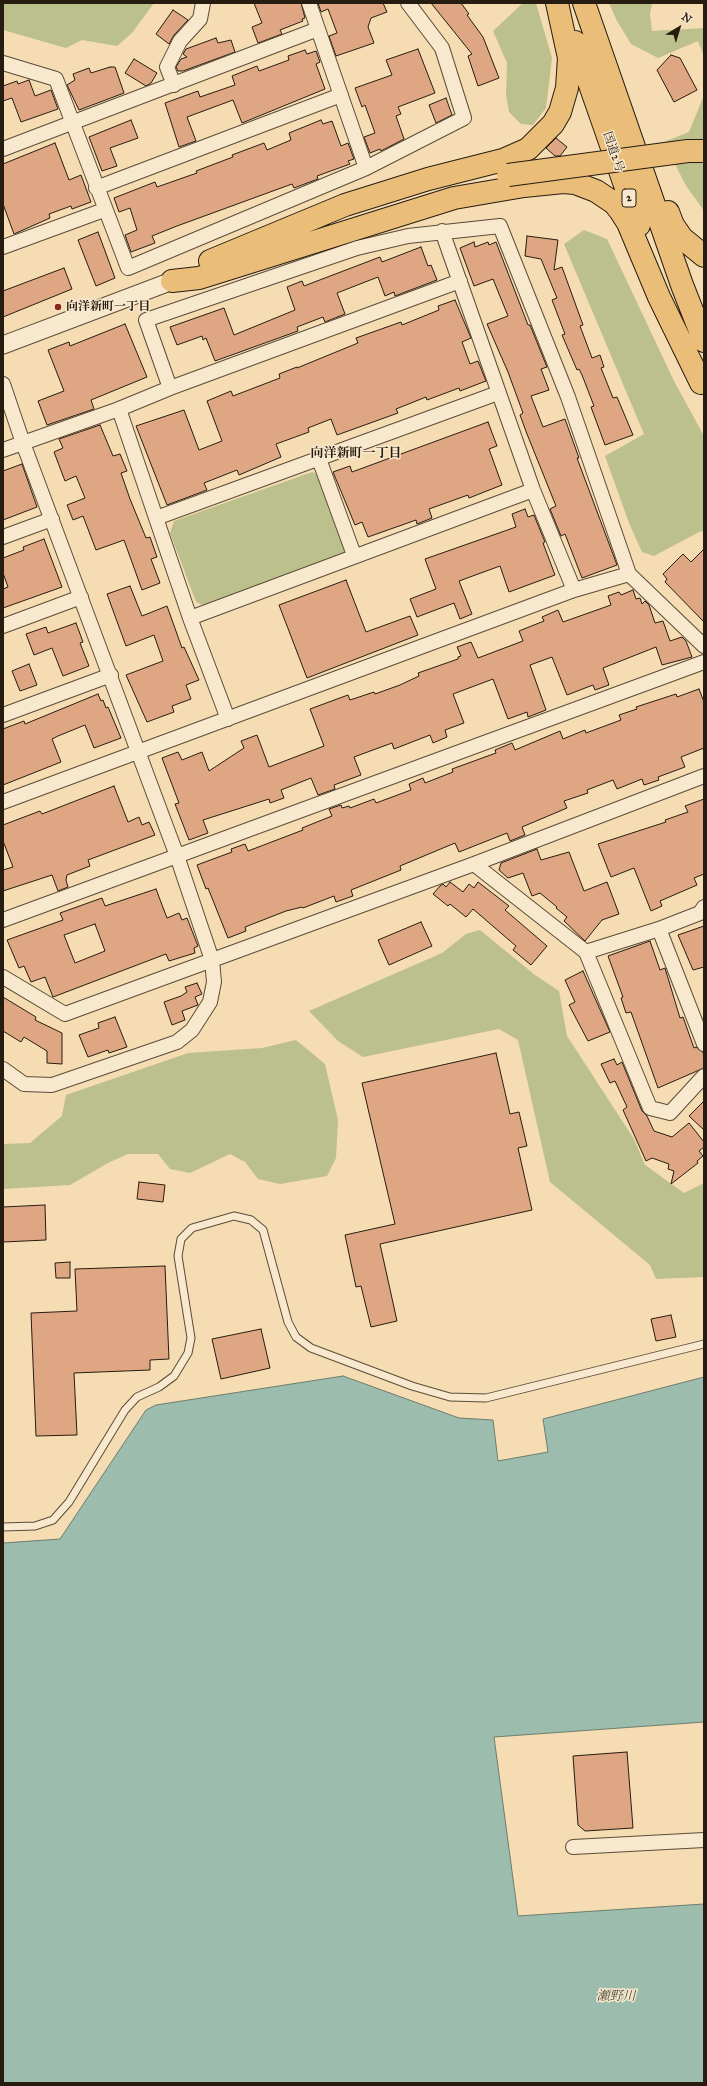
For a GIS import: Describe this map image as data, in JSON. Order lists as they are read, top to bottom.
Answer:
{
  "streets": {
    "highway": ["国道2号", "2"]
  },
  "districts": ["向洋新町一丁目"],
  "water": ["瀬野川"],
  "places": ["向洋新町一丁目"],
  "north": "top right"
}
